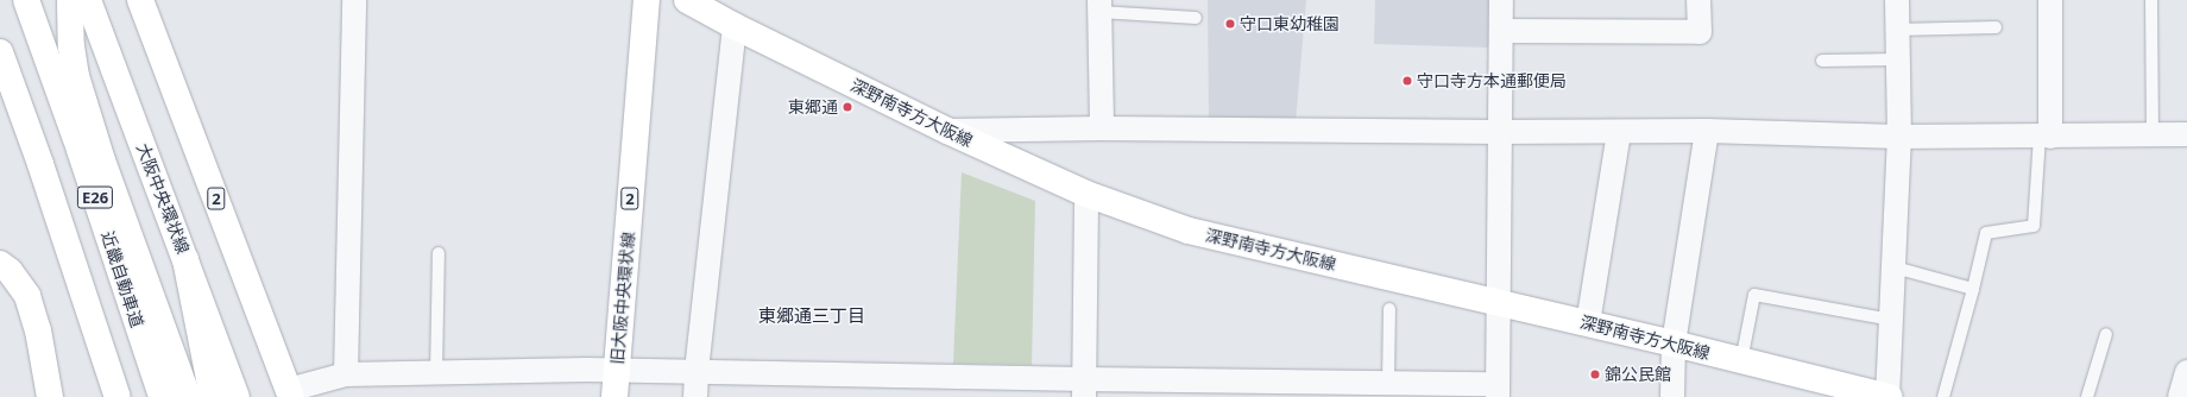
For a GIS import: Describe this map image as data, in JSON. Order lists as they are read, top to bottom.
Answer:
{
  "streets": {
    "main road": [
      "深野南寺方大阪線",
      "E26",
      "大阪中央環状線",
      "2",
      "近畿自動車道",
      "旧大阪中央環状線"
    ]
  },
  "districts": ["東郷通三丁目"],
  "places": [
    "守口東幼稚園",
    "守口寺方本通郵便局",
    "東郷通",
    "錦公民館"
  ]
}
